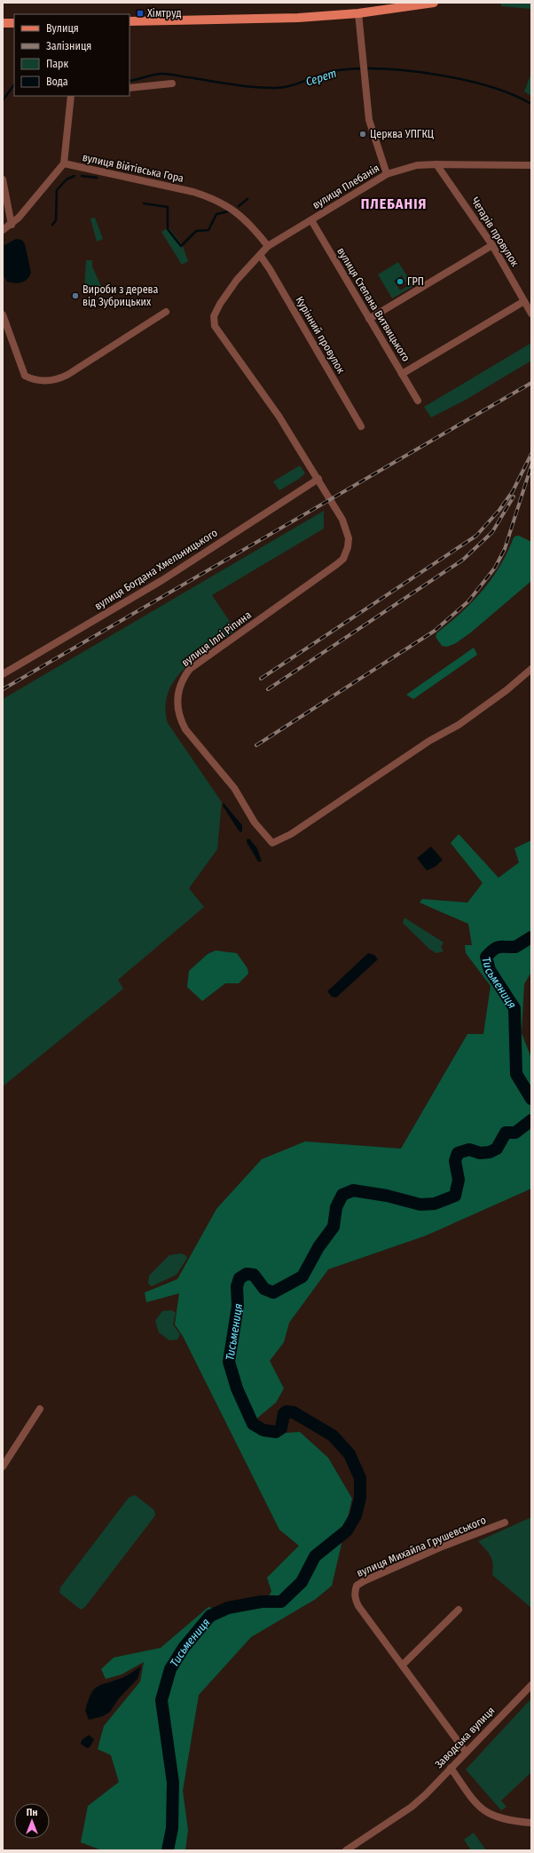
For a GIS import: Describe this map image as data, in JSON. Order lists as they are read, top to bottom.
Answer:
{
  "streets": {
    "street": [
      "вулиця Війтівська Гора",
      "вулиця Плебанія",
      "Четарів провулок",
      "вулиця Степана Витвицького",
      "Курінний провулок",
      "вулиця Богдана Хмельницького",
      "вулиця Іллі Ріпина",
      "вулиця Михайла Грушевського",
      "Заводська вулиця"
    ]
  },
  "crossings": [
    ["вулиця Війтівська Гора", "вулиця Плебанія"],
    ["вулиця Плебанія", "Четарів провулок"],
    ["вулиця Плебанія", "вулиця Степана Витвицького"],
    ["вулиця Плебанія", "Курінний провулок"],
    ["вулиця Плебанія", "вулиця Іллі Ріпина"],
    ["вулиця Богдана Хмельницького", "вулиця Іллі Ріпина"],
    ["вулиця Михайла Грушевського", "Заводська вулиця"]
  ],
  "districts": ["ПЛЕБАНІЯ"],
  "water": ["Серет", "Тисьмениця"],
  "places": {
    "transit": ["Хімтруд"],
    "other": ["Церква УПГКЦ", "ГРП", "Вироби з дерева від Зубрицьких"]
  },
  "legend": [
    "Вулиця",
    "Залізниця",
    "Парк",
    "Вода"
  ],
  "north": "top"
}
